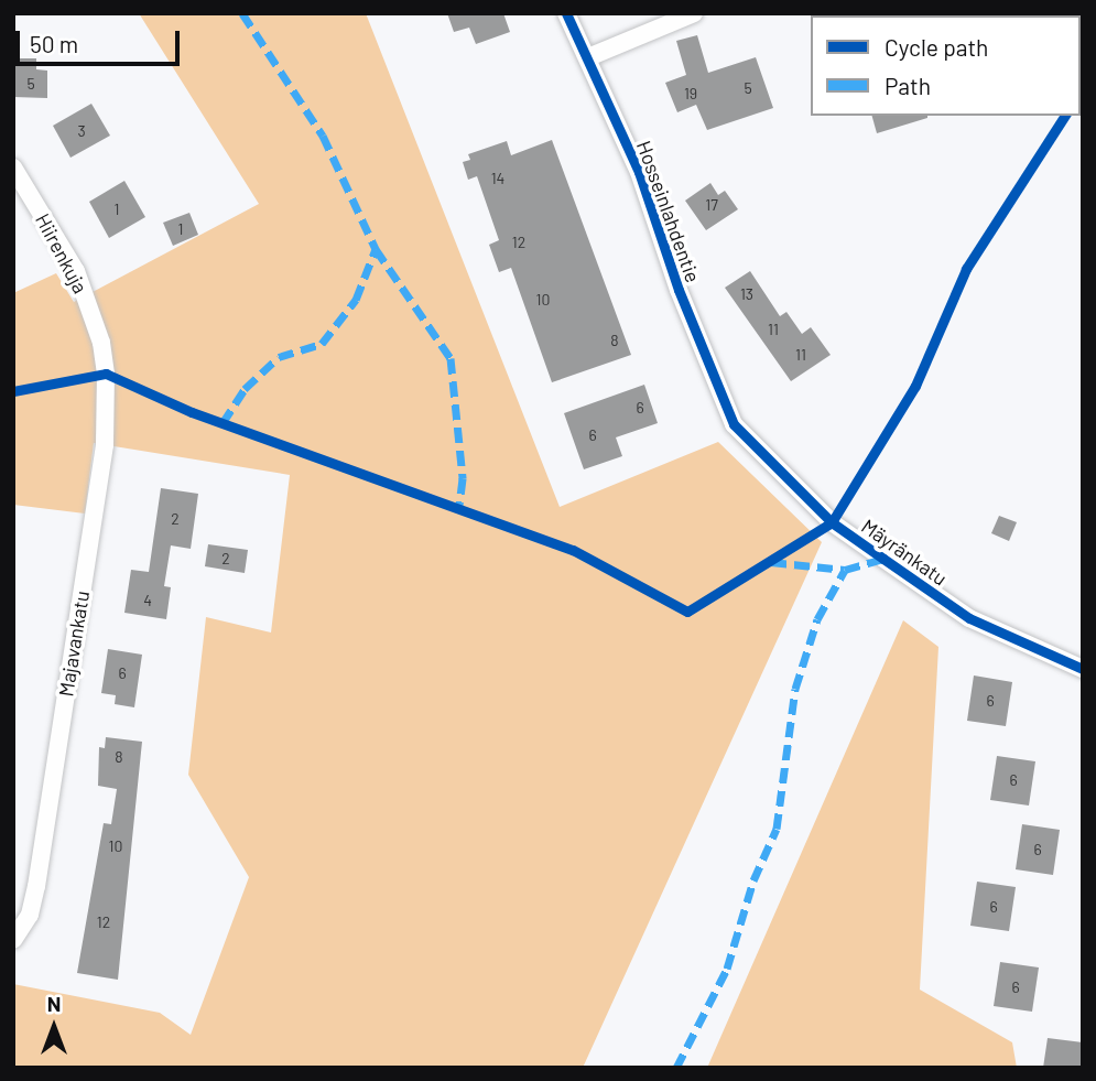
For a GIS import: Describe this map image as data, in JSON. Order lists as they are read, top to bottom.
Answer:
{
  "streets": {
    "street": [
      "Hosseinlahdentie",
      "Hiirenkuja",
      "Mäyränkatu",
      "Majavankatu"
    ]
  },
  "crossings": [
    ["Hosseinlahdentie", "Mäyränkatu"],
    ["Hiirenkuja", "Majavankatu"]
  ],
  "house_numbers": [
    "5",
    "5",
    "19",
    "3",
    "14",
    "17",
    "1",
    "1",
    "12",
    "13",
    "10",
    "11",
    "8",
    "11",
    "6",
    "6",
    "2",
    "2",
    "4",
    "6",
    "6",
    "8",
    "6",
    "10",
    "6",
    "6",
    "12",
    "6"
  ],
  "legend": ["Cycle path", "Path"],
  "scale_bar": "50 m",
  "north": "top"
}
